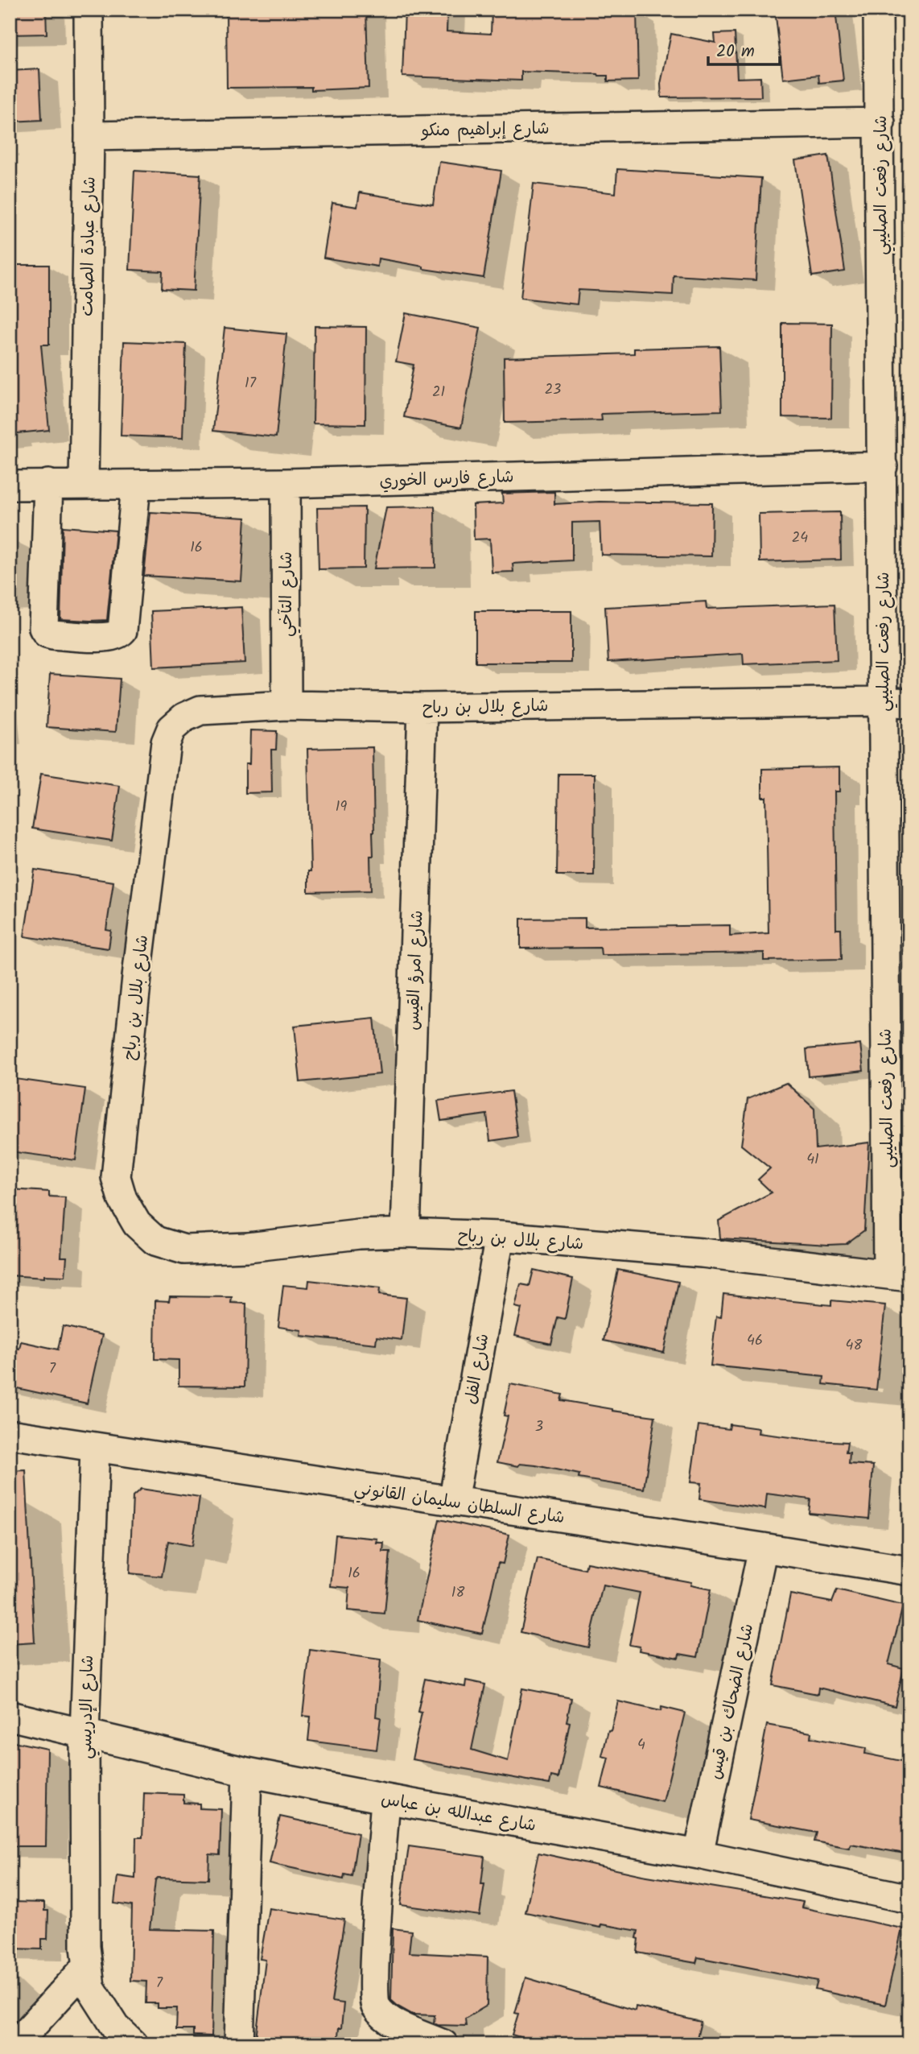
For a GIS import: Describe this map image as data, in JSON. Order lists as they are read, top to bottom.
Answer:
{
  "streets": {
    "street": [
      "شارع إبراهيم منكو",
      "شارع رفعت الصليبي",
      "شارع عبادة الصامت",
      "شارع فارس الخوري",
      "شارع التآخي",
      "شارع بلال بن رباح",
      "شارع امرؤ القيس",
      "شارع الفل",
      "شارع السلطان سليمان القانوني",
      "شارع الضحاك بن قيس",
      "شارع الإدريسي",
      "شارع عبدالله بن عباس"
    ]
  },
  "crossings": [
    ["شارع إبراهيم منكو", "شارع رفعت الصليبي"],
    ["شارع إبراهيم منكو", "شارع عبادة الصامت"],
    ["شارع رفعت الصليبي", "شارع فارس الخوري"],
    ["شارع رفعت الصليبي", "شارع بلال بن رباح"],
    ["شارع عبادة الصامت", "شارع فارس الخوري"],
    ["شارع فارس الخوري", "شارع التآخي"],
    ["شارع التآخي", "شارع بلال بن رباح"],
    ["شارع بلال بن رباح", "شارع امرؤ القيس"],
    ["شارع بلال بن رباح", "شارع الفل"],
    ["شارع الفل", "شارع السلطان سليمان القانوني"],
    ["شارع السلطان سليمان القانوني", "شارع الضحاك بن قيس"],
    ["شارع السلطان سليمان القانوني", "شارع الإدريسي"],
    ["شارع الضحاك بن قيس", "شارع عبدالله بن عباس"],
    ["شارع الإدريسي", "شارع عبدالله بن عباس"]
  ],
  "house_numbers": [
    "17",
    "23",
    "21",
    "24",
    "16",
    "19",
    "41",
    "46",
    "48",
    "7",
    "3",
    "16",
    "18",
    "4",
    "7"
  ],
  "scale_bar": "20 m"
}
